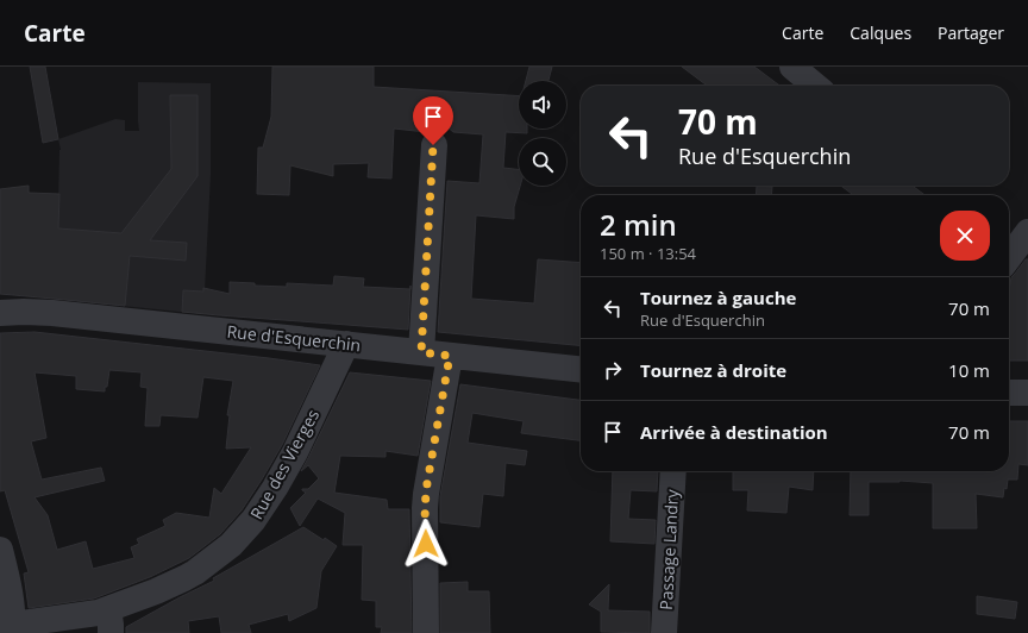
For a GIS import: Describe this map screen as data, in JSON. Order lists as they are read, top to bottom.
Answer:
{
  "streets": {
    "street": ["Rue d'Esquerchin", "Rue des Vierges", "Passage Landry"]
  },
  "crossings": [
    ["Rue d'Esquerchin", "Rue des Vierges"]
  ],
  "page": {
    "header": "Carte",
    "nav": ["Carte", "Calques", "Partager"],
    "turn": ["70 m", "Rue d'Esquerchin"],
    "heading": ["2 min", "150 m · 13:54"],
    "list": [
      {
        "name": "Tournez à gauche",
        "note": "Rue d'Esquerchin",
        "value": "70 m"
      },
      {
        "name": "Tournez à droite",
        "value": "10 m"
      },
      {
        "name": "Arrivée à destination",
        "value": "70 m"
      }
    ]
  }
}
